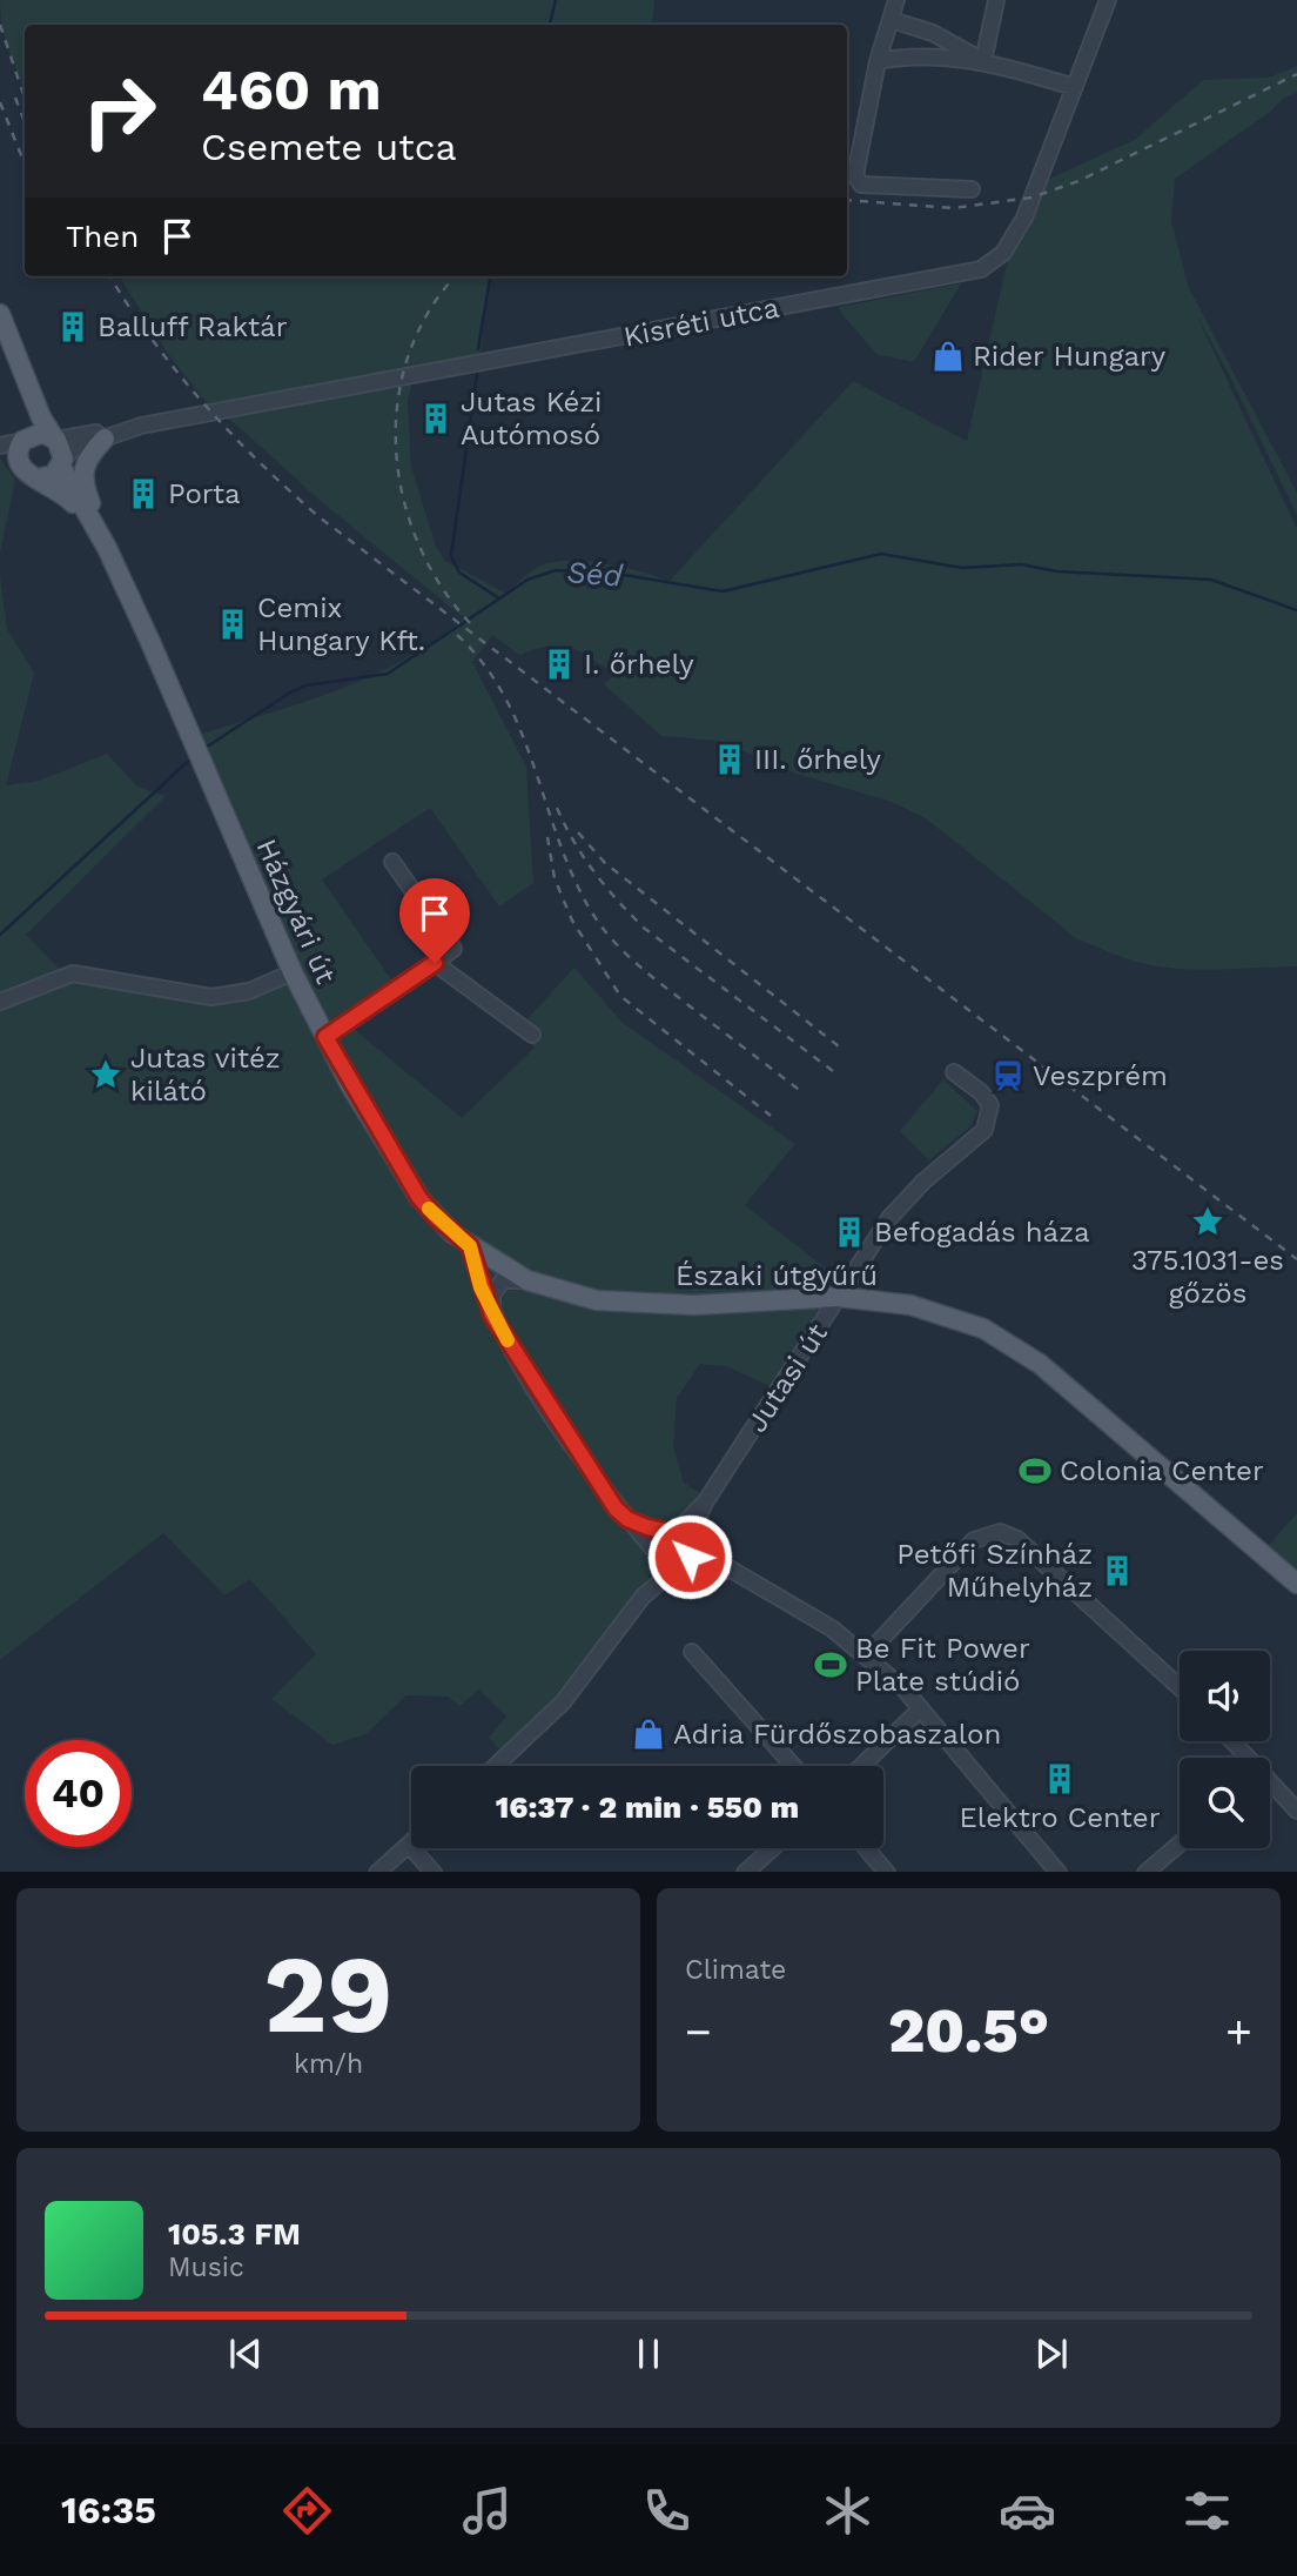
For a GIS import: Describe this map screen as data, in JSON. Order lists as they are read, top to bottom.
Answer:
{
  "streets": {
    "main road": ["Házgyári út", "Északi útgyűrű"],
    "street": ["Kisréti utca", "Jutasi út"]
  },
  "crossings": [
    ["Kisréti utca", "Házgyári út"],
    ["Házgyári út", "Északi útgyűrű"],
    ["Északi útgyűrű", "Jutasi út"]
  ],
  "water": ["Séd"],
  "places": {
    "building": [
      "Balluff Raktár",
      "Jutas Kézi Autómosó",
      "Porta",
      "Cemix Hungary Kft.",
      "I. őrhely",
      "III. őrhely",
      "Befogadás háza",
      "Petőfi Színház Műhelyház",
      "Elektro Center"
    ],
    "shop": ["Rider Hungary", "Adria Fürdőszobaszalon"],
    "place": ["Jutas vitéz kilátó", "375.1031-es gőzös"],
    "station": ["Veszprém"],
    "sports": ["Colonia Center", "Be Fit Power Plate stúdió"]
  },
  "page": {
    "turn": ["460 m", "Csemete utca"],
    "then": "Then",
    "limit": "40",
    "trip": "16:37 · 2 min · 550 m",
    "tile": [
      ["29", "km/h"],
      "Climate"
    ],
    "heat": ["−", "20.5°", "+"],
    "song": ["105.3 FM", "Music"],
    "tabs": "16:35"
  }
}
